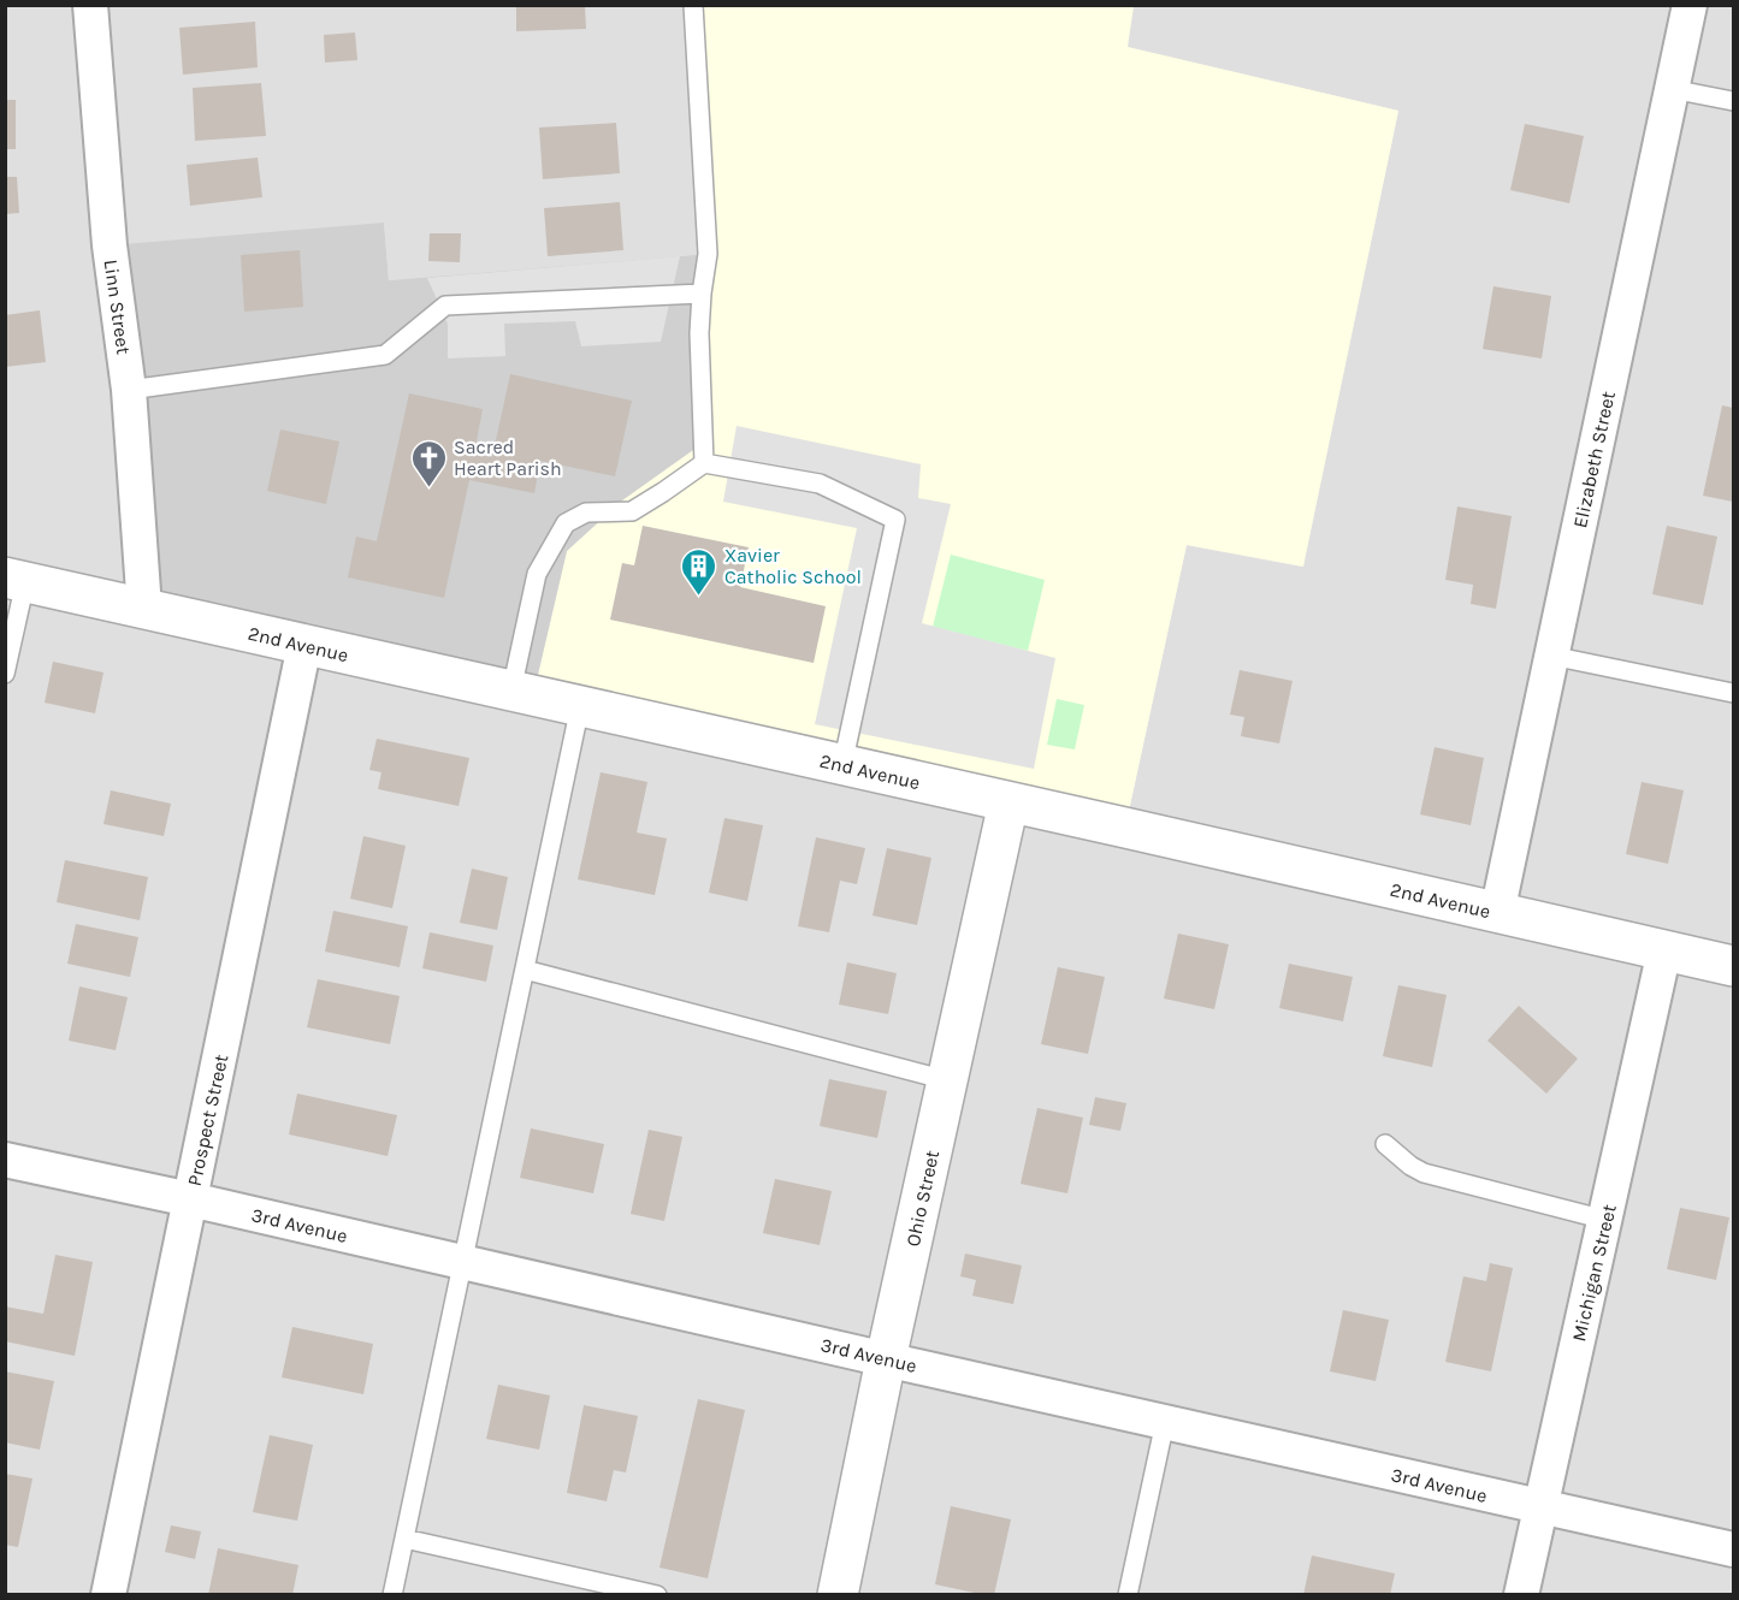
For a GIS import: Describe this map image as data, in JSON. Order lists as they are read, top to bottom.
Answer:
{
  "streets": {
    "street": [
      "Linn Street",
      "Elizabeth Street",
      "2nd Avenue",
      "Prospect Street",
      "Ohio Street",
      "3rd Avenue",
      "Michigan Street"
    ]
  },
  "crossings": [
    ["Linn Street", "2nd Avenue"],
    ["Elizabeth Street", "2nd Avenue"],
    ["2nd Avenue", "Prospect Street"],
    ["2nd Avenue", "Ohio Street"],
    ["2nd Avenue", "Michigan Street"],
    ["Prospect Street", "3rd Avenue"],
    ["Ohio Street", "3rd Avenue"],
    ["3rd Avenue", "Michigan Street"]
  ],
  "places": {
    "church": ["Sacred Heart Parish"],
    "building": ["Xavier Catholic School"]
  }
}
